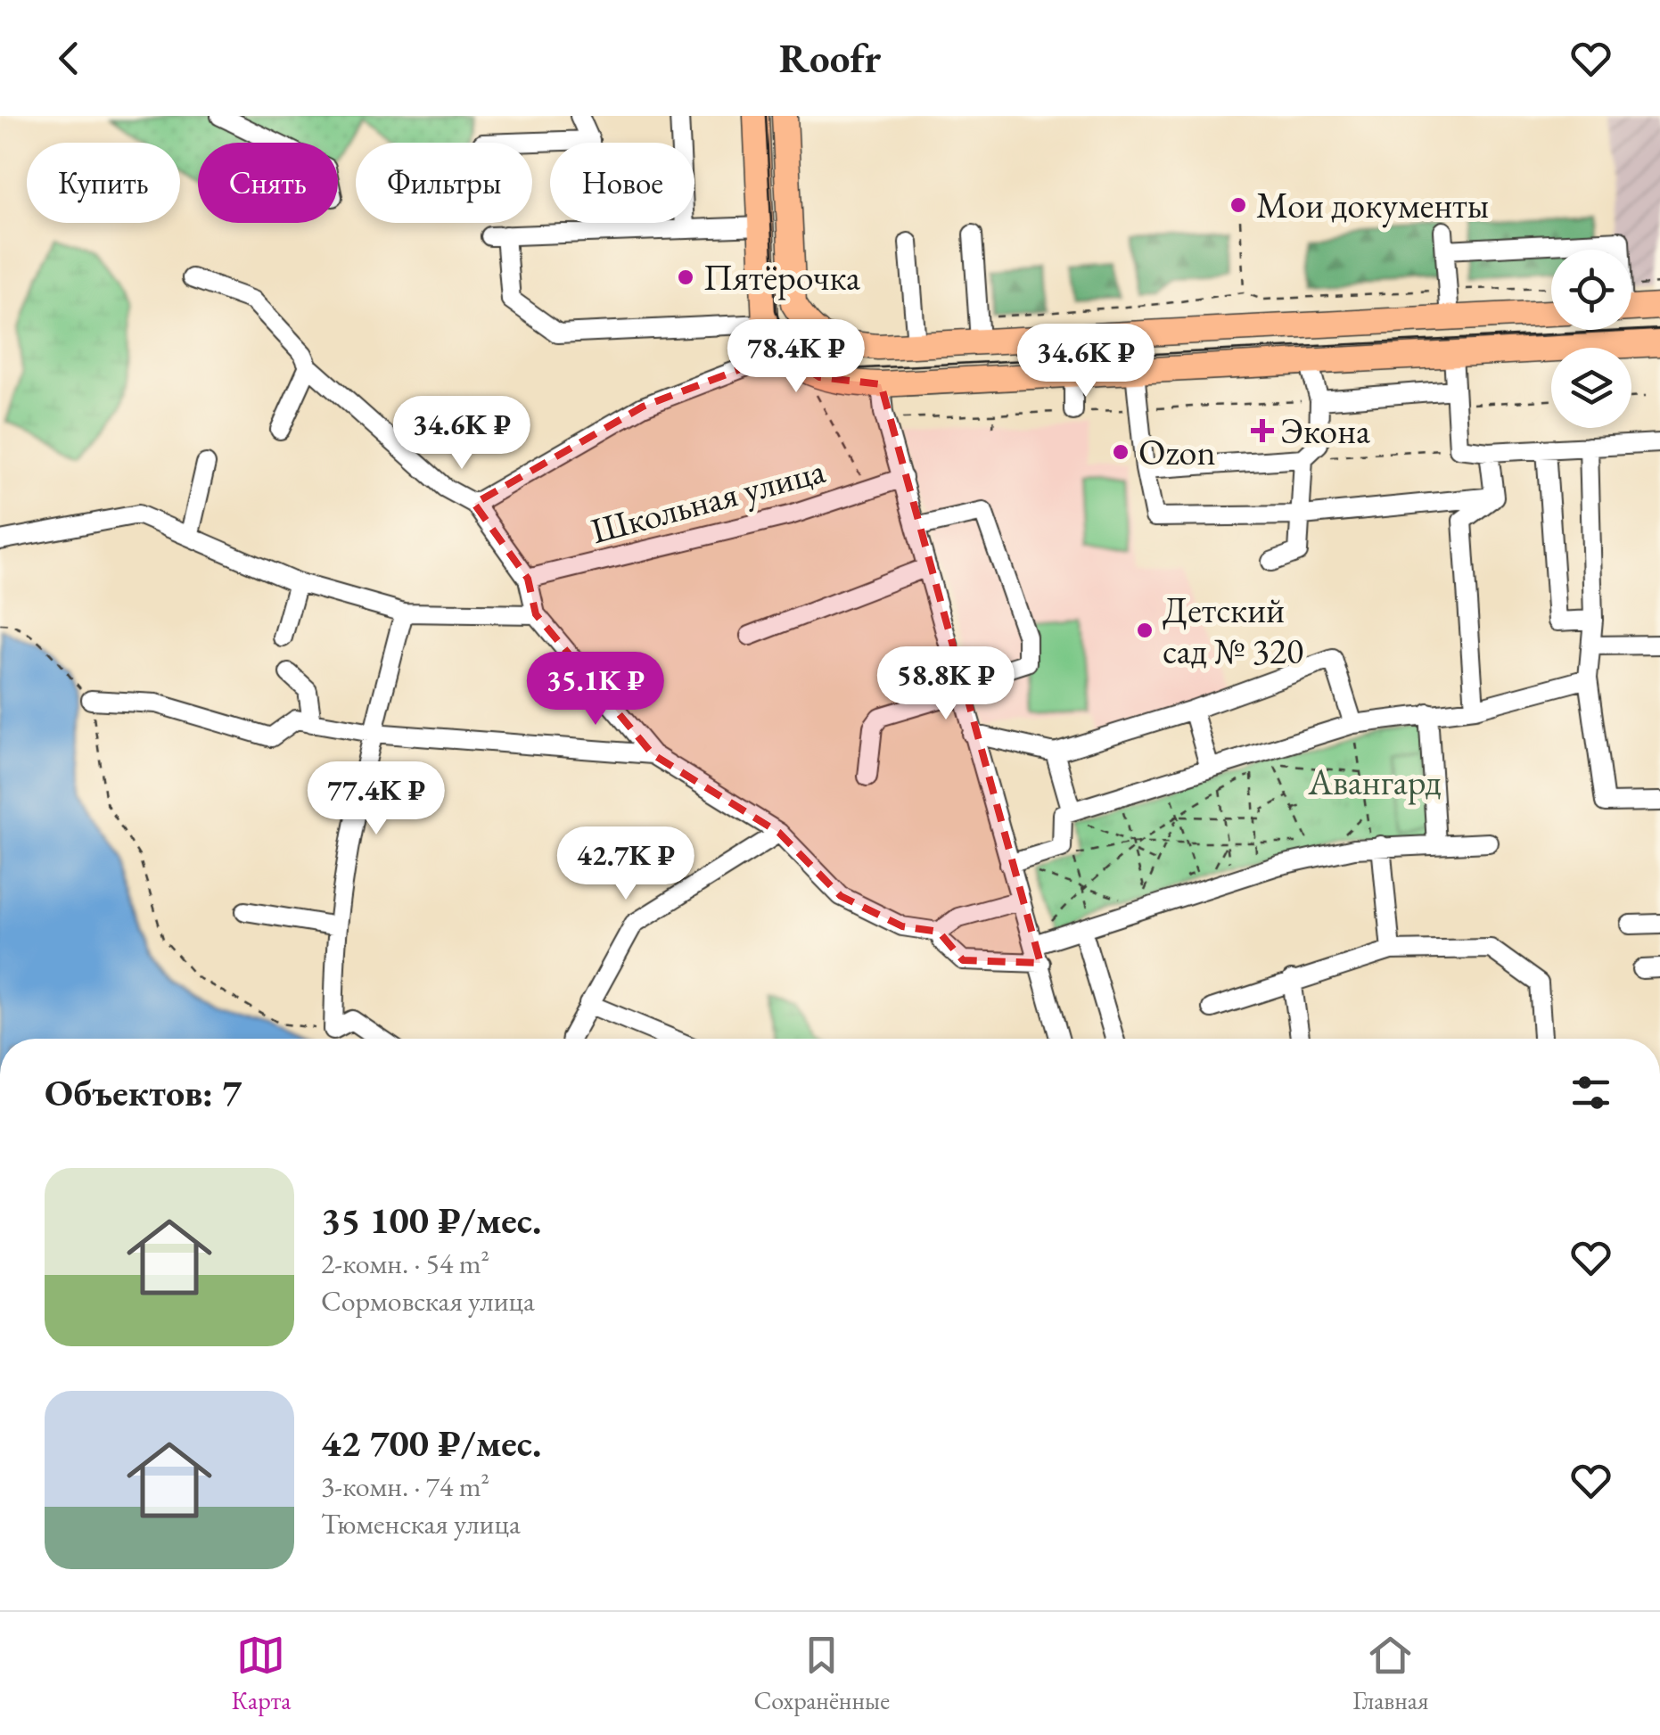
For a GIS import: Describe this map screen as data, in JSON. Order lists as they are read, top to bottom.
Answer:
{
  "streets": {
    "street": ["Школьная улица"]
  },
  "parks": ["Авангард"],
  "places": {
    "other": [
      "Мои документы",
      "Пятёрочка",
      "Ozon",
      "Детский сад № 320"
    ],
    "health": ["Экона"]
  },
  "page": {
    "header": "Roofr",
    "chip": [
      "Купить",
      "Снять",
      "Фильтры",
      "Новое"
    ],
    "price": [
      "78.4K ₽",
      "34.6K ₽",
      "34.6K ₽",
      "58.8K ₽",
      "35.1K ₽",
      "77.4K ₽",
      "42.7K ₽"
    ],
    "heading": "Объектов: 7",
    "list": [
      {
        "name": "35 100 ₽/мес.",
        "note": "2-комн. · 54 m² · Сормовская улица"
      },
      {
        "name": "42 700 ₽/мес.",
        "note": "3-комн. · 74 m² · Тюменская улица"
      }
    ],
    "tabs": ["Карта", "Сохранённые", "Главная"]
  }
}
